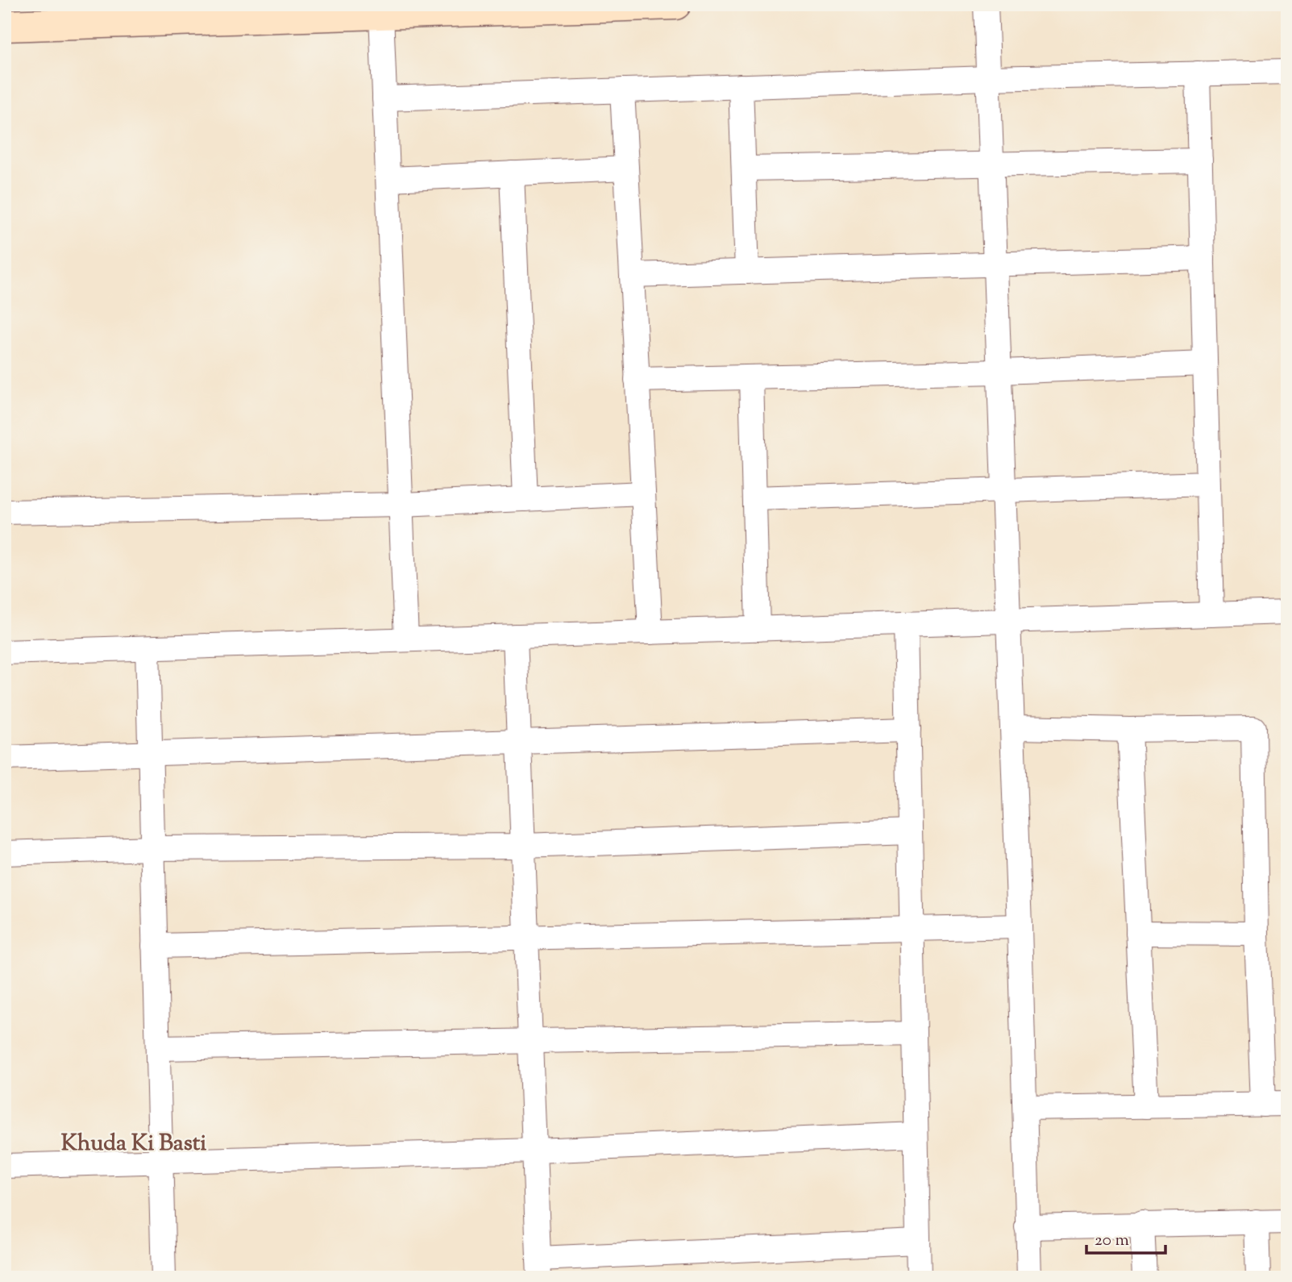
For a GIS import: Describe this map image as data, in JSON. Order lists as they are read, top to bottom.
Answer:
{
  "districts": ["Khuda Ki Basti"],
  "scale_bar": "20 m"
}
